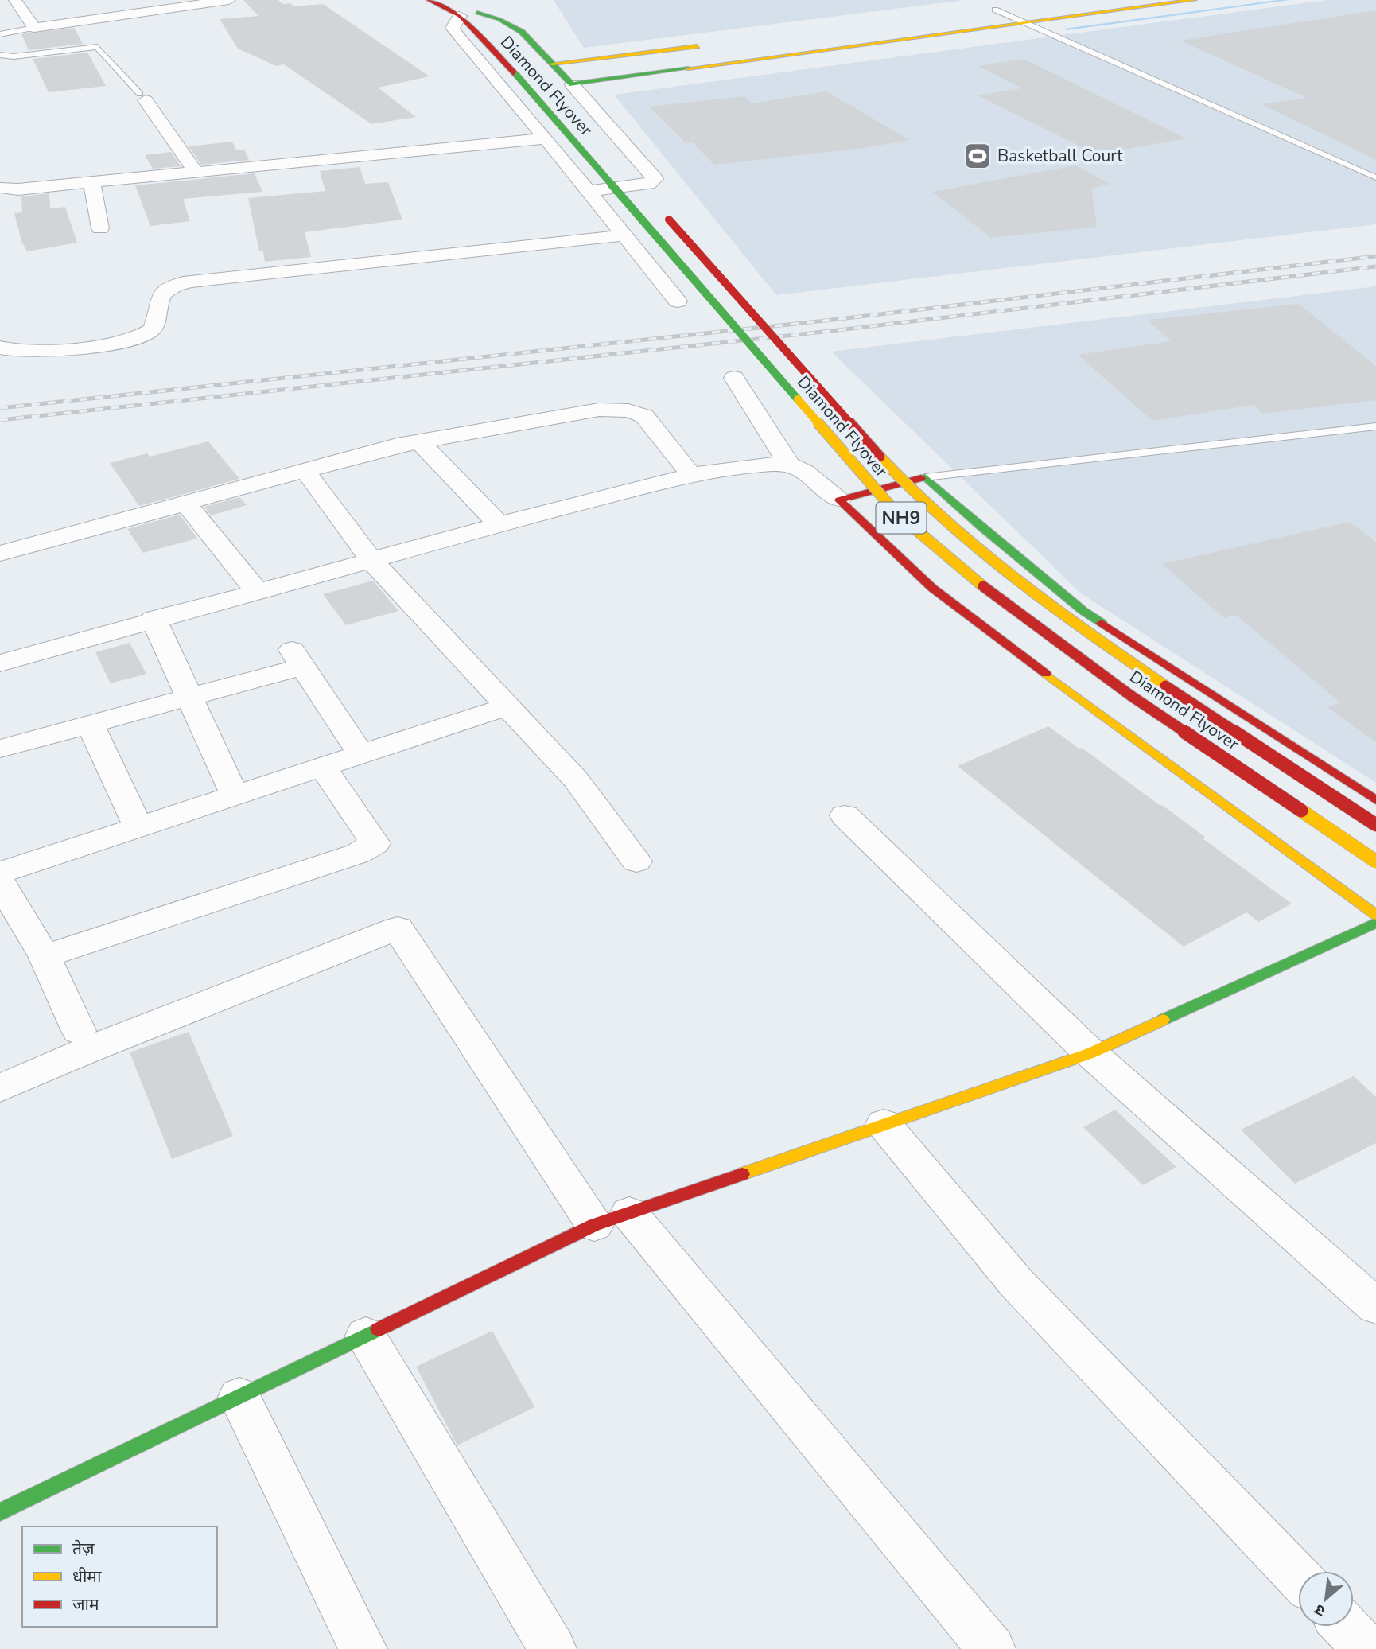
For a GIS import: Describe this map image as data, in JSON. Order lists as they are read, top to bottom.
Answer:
{
  "streets": {
    "main road": ["Diamond Flyover", "NH9"]
  },
  "crossings": [
    ["Diamond Flyover", "NH9"]
  ],
  "places": {
    "sports": ["Basketball Court"]
  },
  "legend": ["तेज़", "धीमा", "जाम"],
  "north": "bottom left"
}
